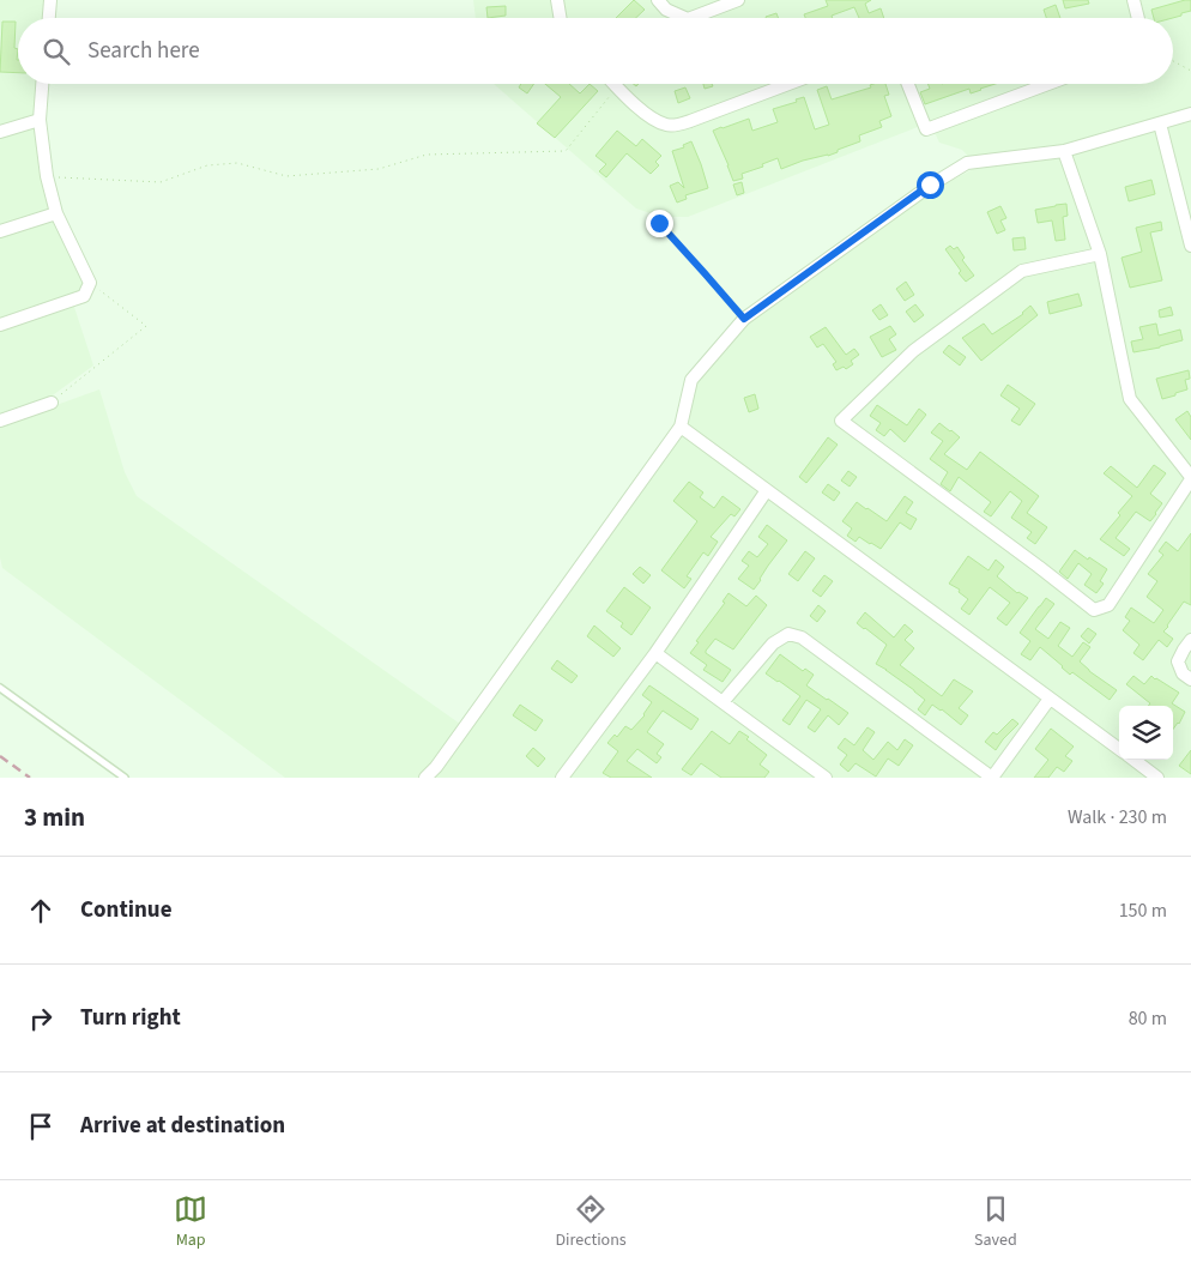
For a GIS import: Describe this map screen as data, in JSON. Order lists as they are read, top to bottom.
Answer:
{
  "page": {
    "search": "Search here",
    "heading": ["3 min", "Walk · 230 m"],
    "list": [
      ["Continue", "150 m"],
      ["Turn right", "80 m"],
      "Arrive at destination"
    ],
    "nav": ["Map", "Directions", "Saved"]
  }
}
